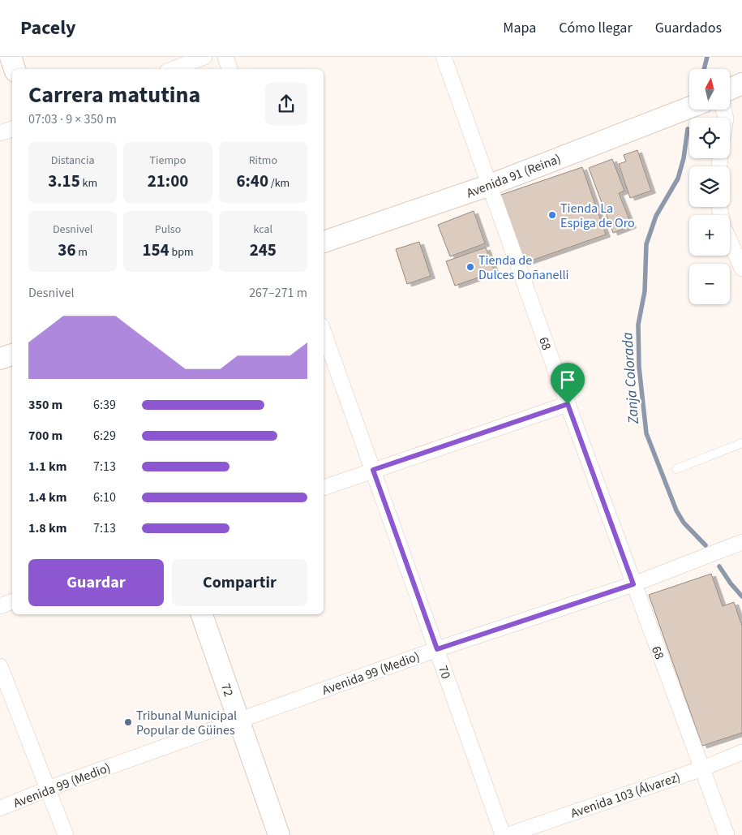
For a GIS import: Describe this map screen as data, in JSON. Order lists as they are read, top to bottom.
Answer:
{
  "streets": {
    "main road": ["Avenida 91 (Reina)", "72"],
    "street": [
      "68",
      "70",
      "Avenida 99 (Medio)",
      "Avenida 103 (Álvarez)"
    ]
  },
  "crossings": [
    ["Avenida 91 (Reina)", "68"],
    ["68", "Avenida 99 (Medio)"],
    ["68", "Avenida 103 (Álvarez)"],
    ["70", "Avenida 99 (Medio)"],
    ["Avenida 99 (Medio)", "72"]
  ],
  "water": ["Zanja Colorada"],
  "places": ["Tienda La Espiga de Oro", "Tienda de Dulces Doñanelli", "Tribunal Municipal Popular de Güines"],
  "north": "top",
  "page": {
    "header": "Pacely",
    "nav": ["Mapa", "Cómo llegar", "Guardados"],
    "map_buttons": ["+", "−"],
    "heading": ["Carrera matutina", "07:03 · 9 × 350 m"],
    "stats": [
      ["Distancia", "3.15 km"],
      ["Tiempo", "21:00"],
      ["Ritmo", "6:40 /km"],
      ["Desnivel", "36 m"],
      ["Pulso", "154 bpm"],
      ["kcal", "245"]
    ],
    "chart": ["Desnivel", "267–271 m"],
    "list": [
      {
        "name": "350 m",
        "note": "6:39"
      },
      {
        "name": "700 m",
        "note": "6:29"
      },
      {
        "name": "1.1 km",
        "note": "7:13"
      },
      {
        "name": "1.4 km",
        "note": "6:10"
      },
      {
        "name": "1.8 km",
        "note": "7:13"
      }
    ],
    "buttons": ["Guardar", "Compartir"]
  }
}
